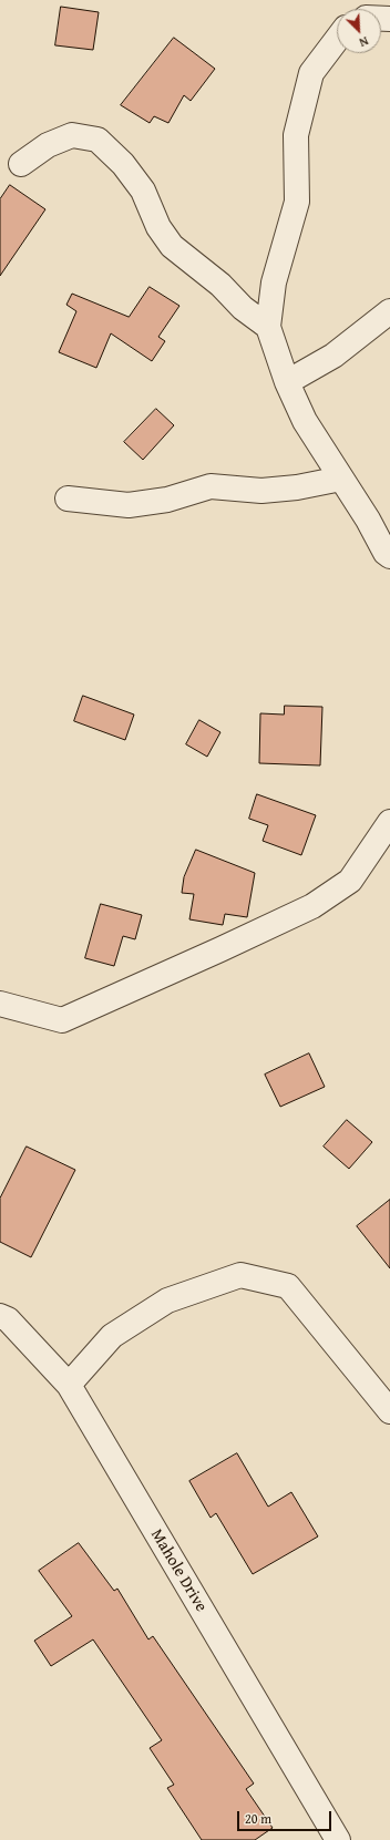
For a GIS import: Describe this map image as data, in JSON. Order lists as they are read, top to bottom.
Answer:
{
  "streets": {
    "street": ["Mahole Drive"]
  },
  "scale_bar": "20 m",
  "north": "bottom right"
}
